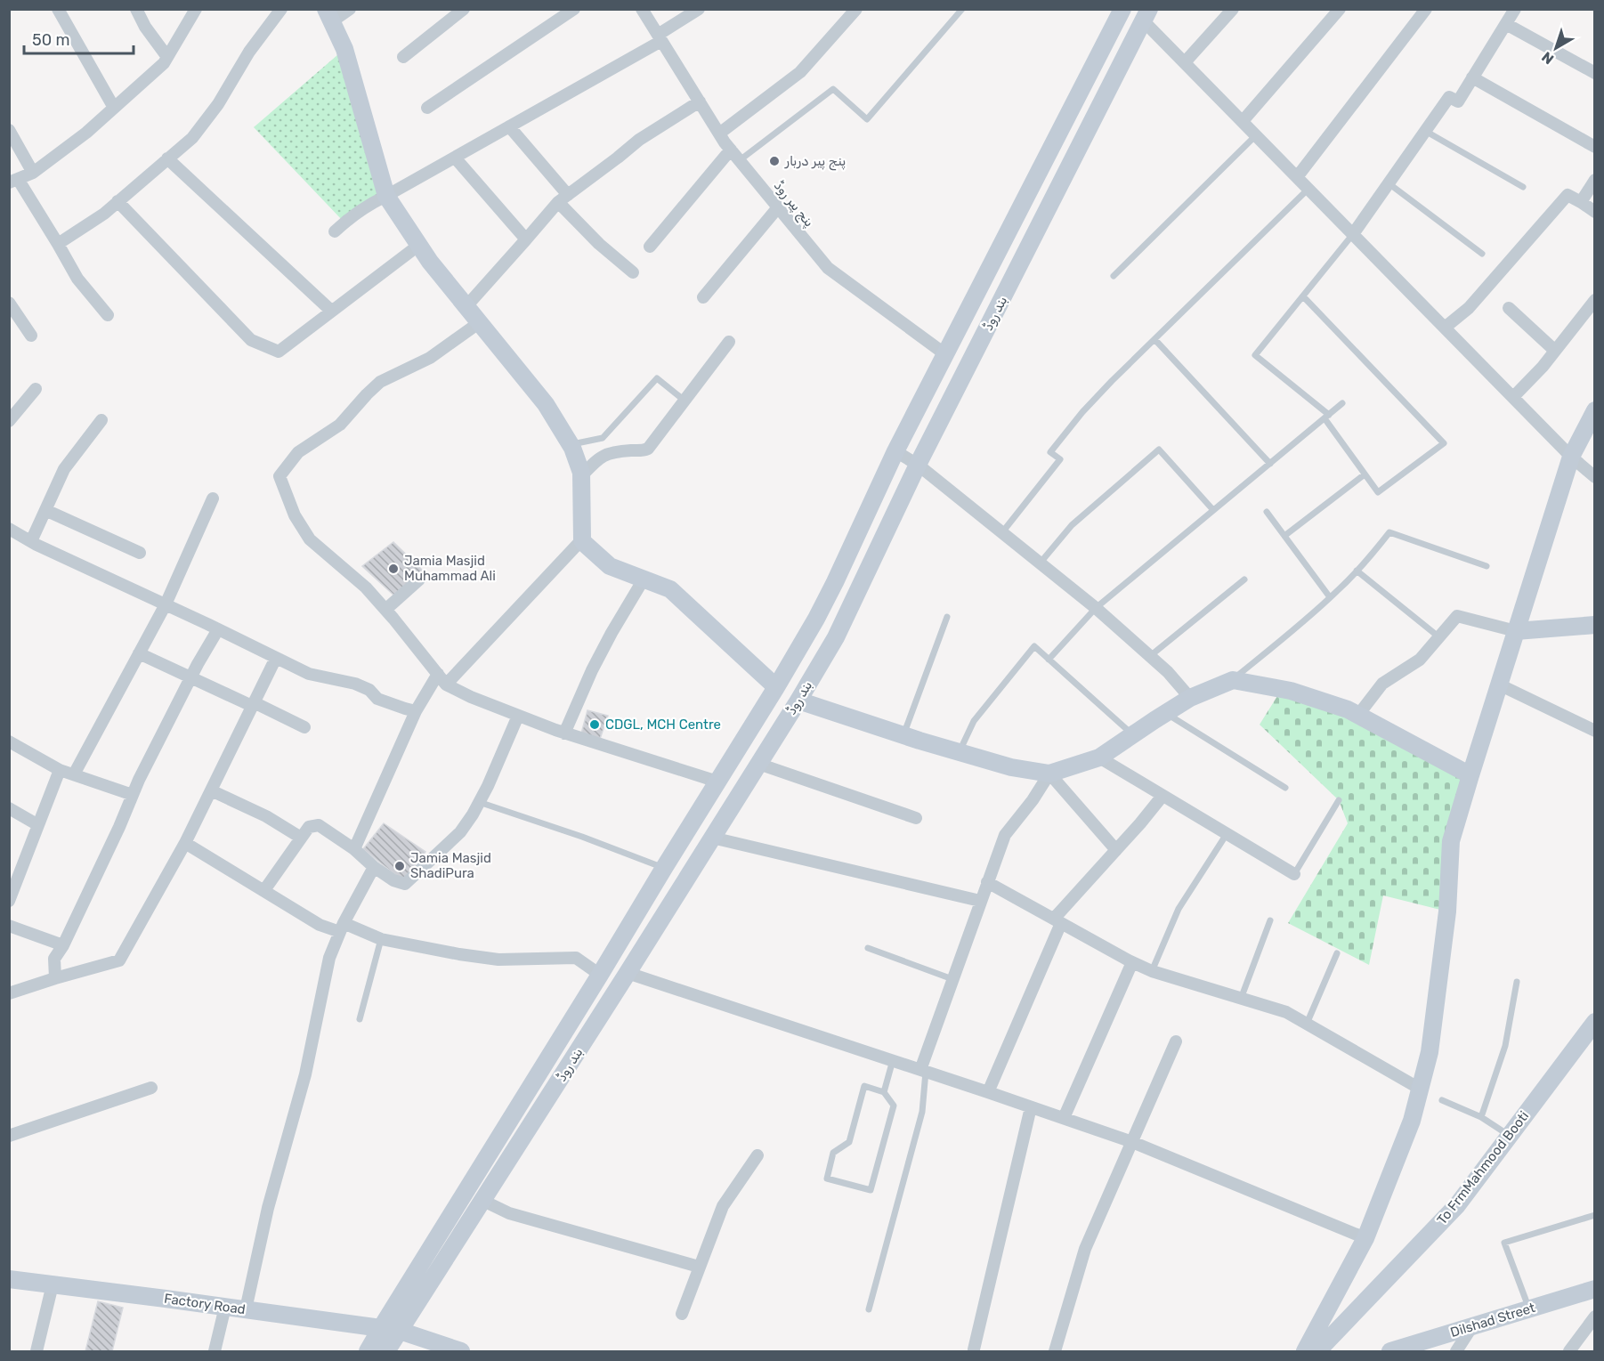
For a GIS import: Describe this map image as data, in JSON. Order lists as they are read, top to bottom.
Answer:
{
  "streets": {
    "main road": [
      "بند روڈ",
      "To FrmMahmood Booti",
      "Factory Road",
      "Dilshad Street"
    ],
    "street": ["پنج پیر روڈ"]
  },
  "crossings": [
    ["پنج پیر روڈ", "بند روڈ"],
    ["بند روڈ", "Factory Road"]
  ],
  "places": [
    "پنج پیر دربار",
    "Jamia Masjid Muhammad Ali",
    "CDGL, MCH Centre",
    "Jamia Masjid ShadiPura"
  ],
  "scale_bar": "50 m",
  "north": "bottom left"
}
